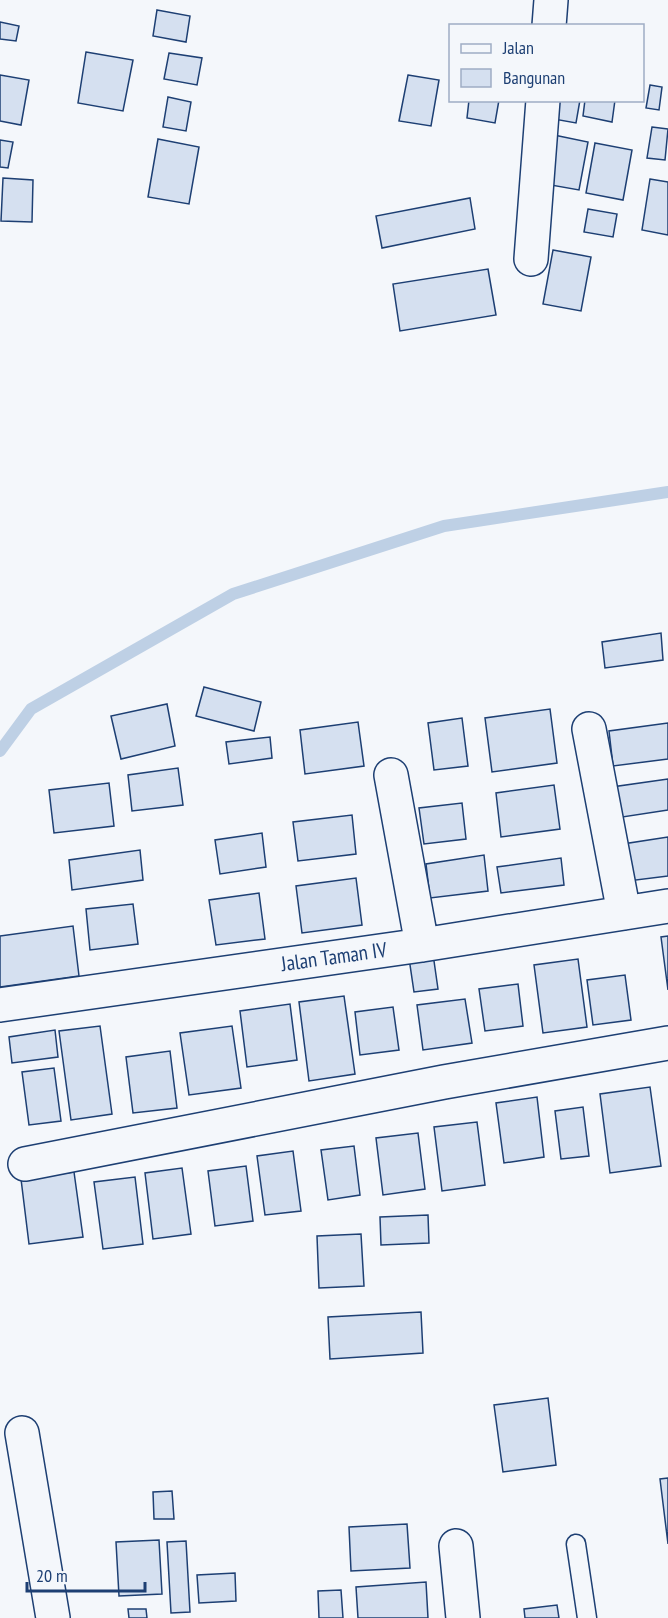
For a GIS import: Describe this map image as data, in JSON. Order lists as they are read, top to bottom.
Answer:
{
  "streets": {
    "street": ["Jalan Taman IV"]
  },
  "legend": ["Jalan", "Bangunan"],
  "scale_bar": "20 m"
}
